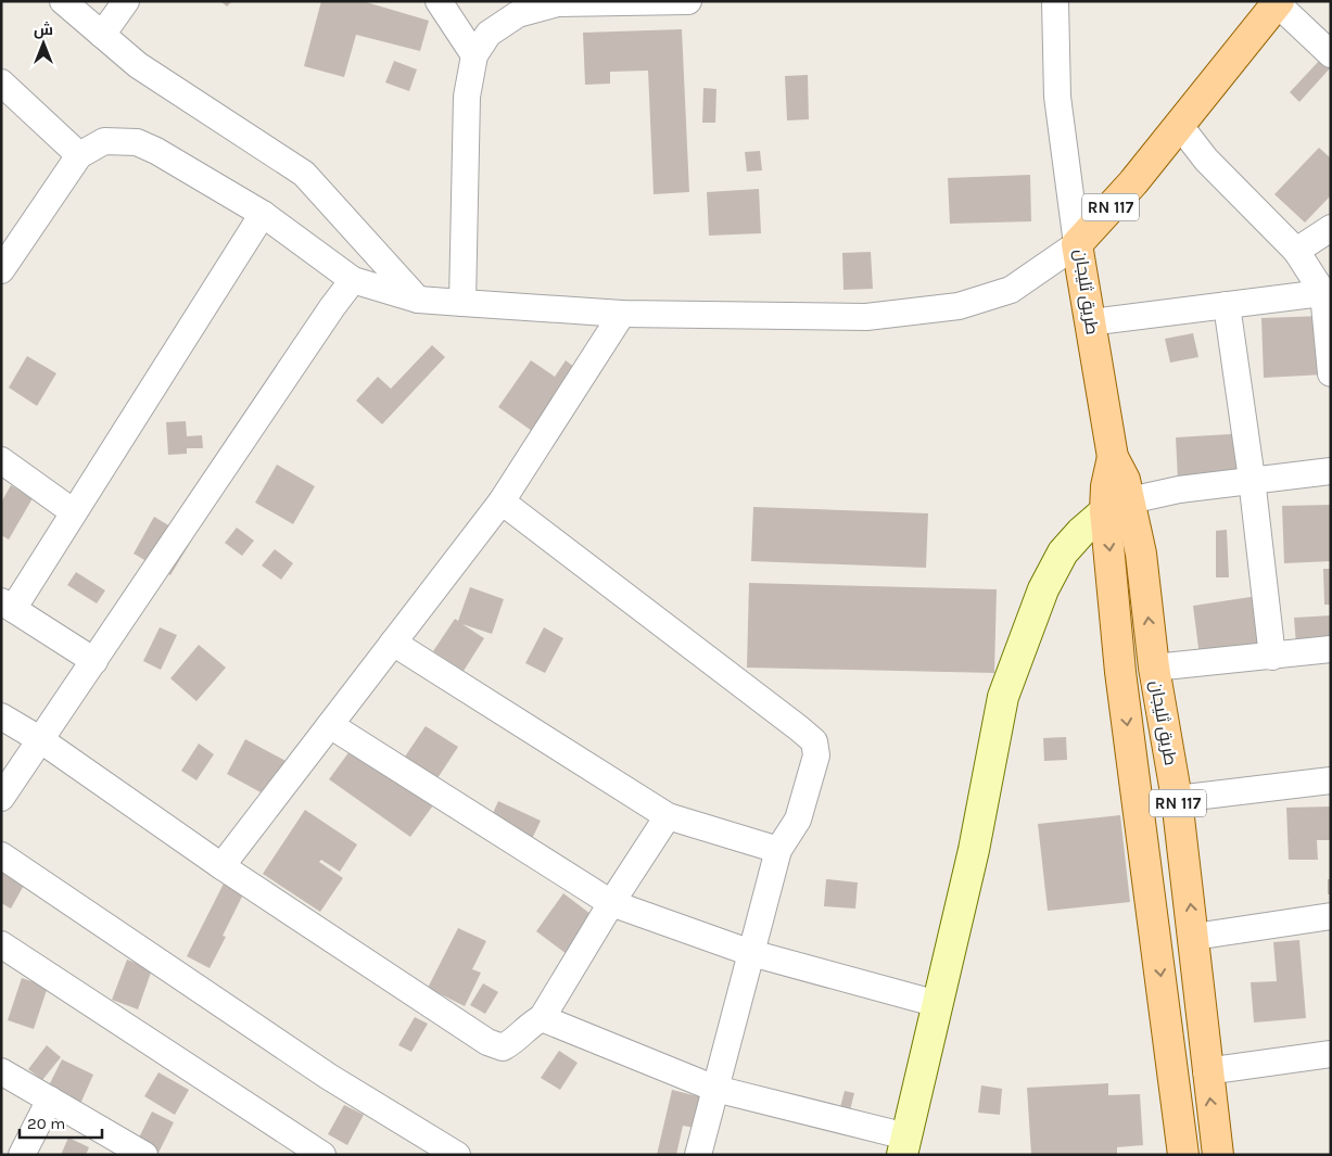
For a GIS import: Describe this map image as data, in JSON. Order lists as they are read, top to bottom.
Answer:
{
  "streets": {
    "main road": ["RN 117", "طريق ثليجان"]
  },
  "scale_bar": "20 m",
  "north": "top"
}
